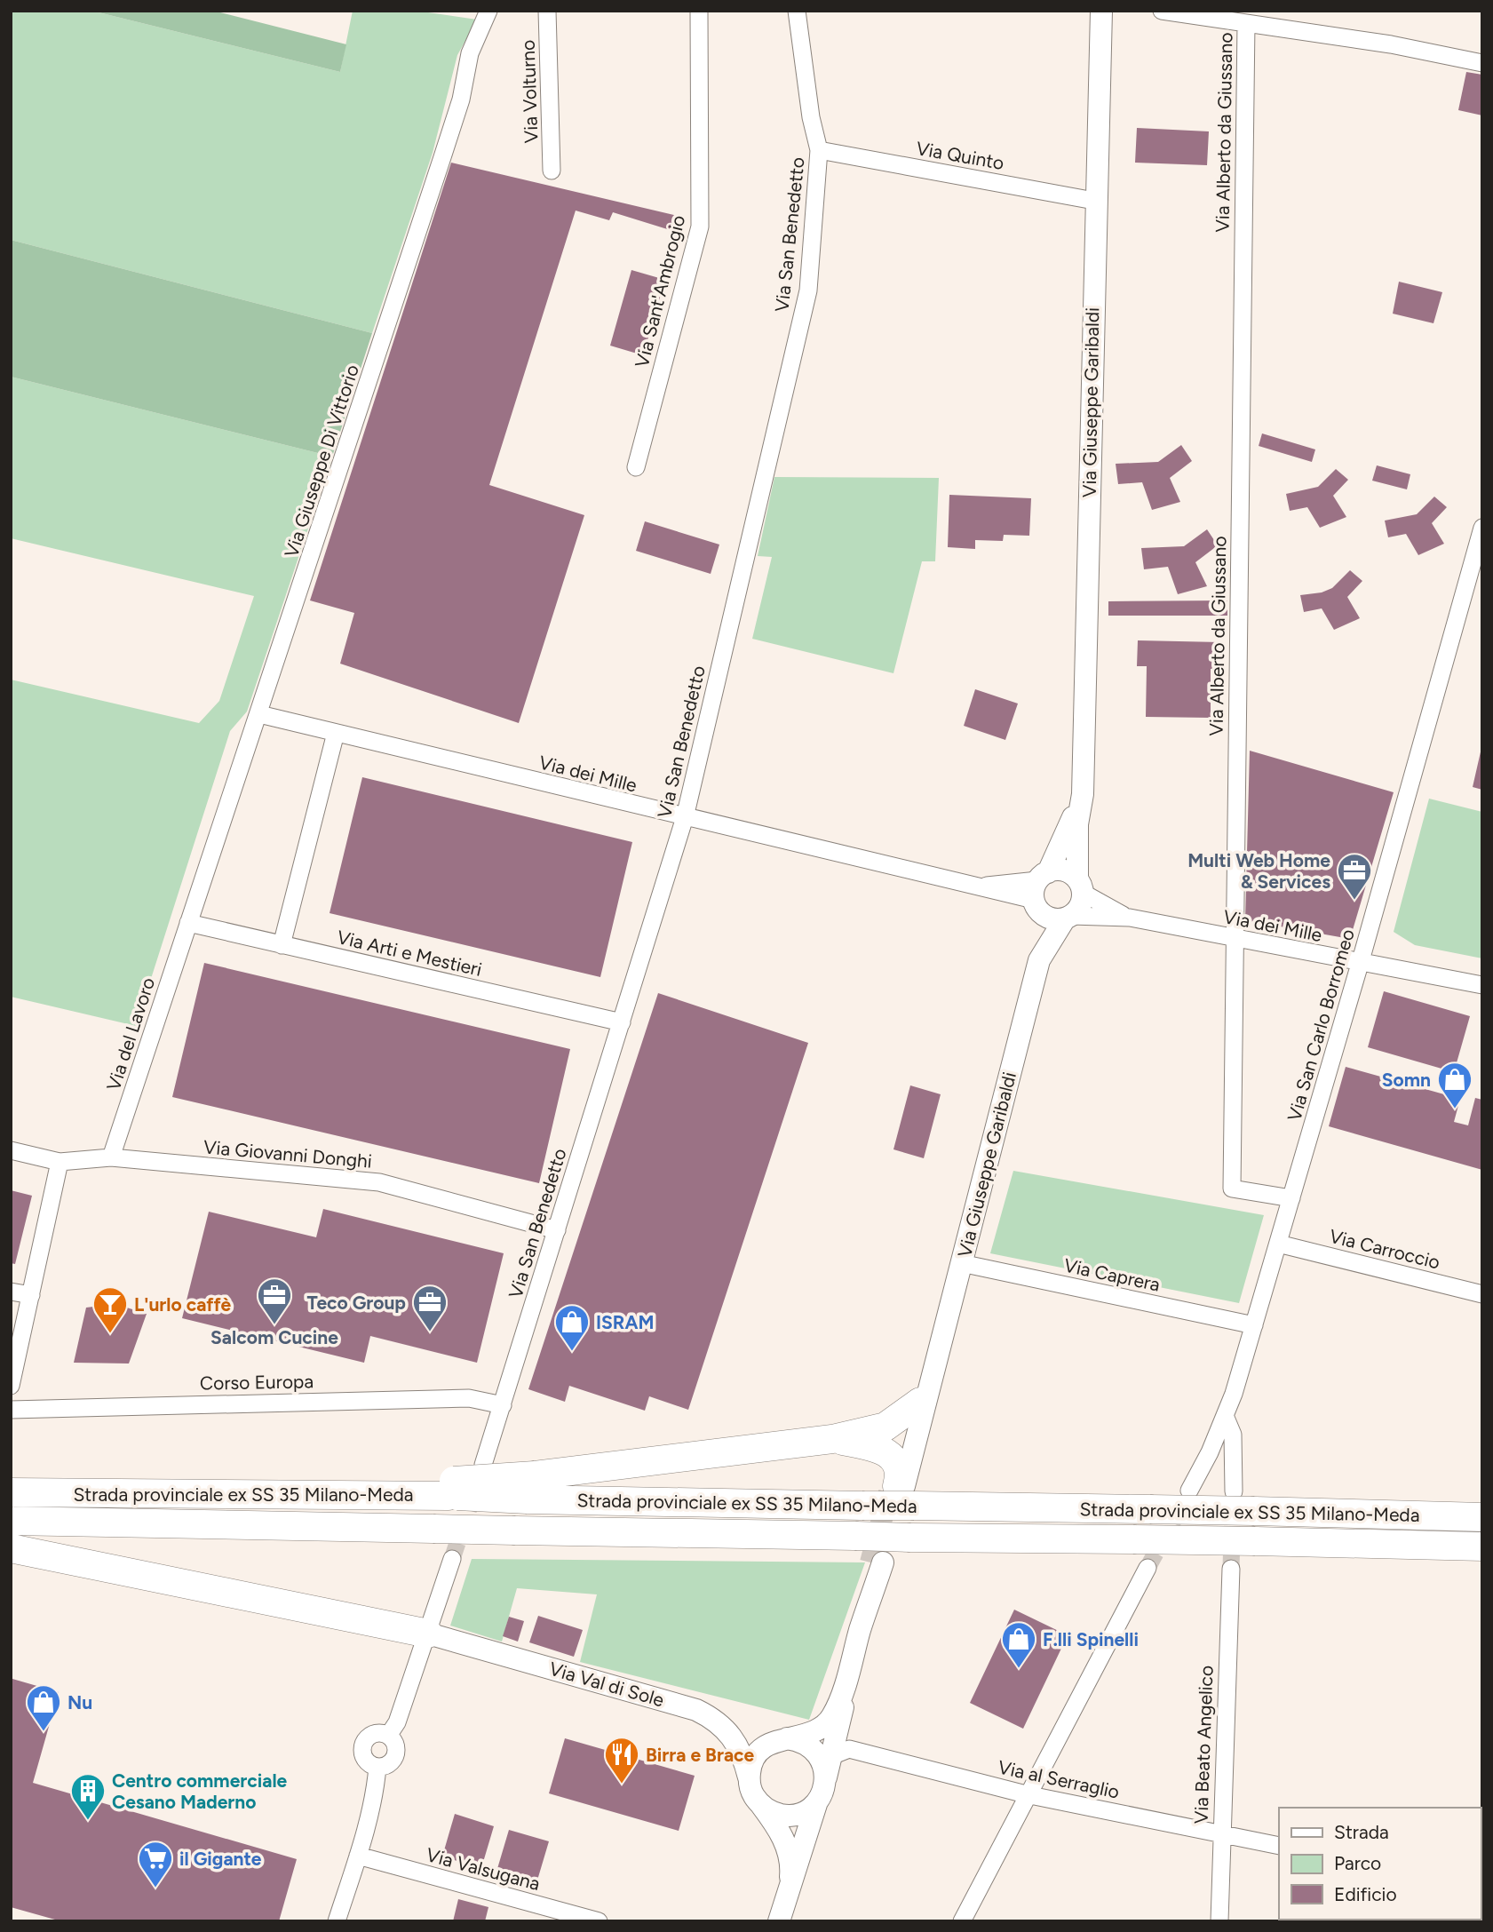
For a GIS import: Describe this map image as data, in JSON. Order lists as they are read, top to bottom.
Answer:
{
  "streets": {
    "highway": ["Strada provinciale ex SS 35 Milano-Meda"],
    "street": [
      "Via Volturno",
      "Via Alberto da Giussano",
      "Via Quinto",
      "Via San Benedetto",
      "Via Sant'Ambrogio",
      "Via Giuseppe Garibaldi",
      "Via Giuseppe Di Vittorio",
      "Via dei Mille",
      "Via Arti e Mestieri",
      "Via San Carlo Borromeo",
      "Via del Lavoro",
      "Via Giovanni Donghi",
      "Via Carroccio",
      "Via Caprera",
      "Corso Europa",
      "Via Val di Sole",
      "Via Beato Angelico",
      "Via al Serraglio",
      "Via Valsugana"
    ]
  },
  "crossings": [
    ["Via Alberto da Giussano", "Via dei Mille"],
    ["Via Alberto da Giussano", "Via San Carlo Borromeo"],
    ["Via Quinto", "Via San Benedetto"],
    ["Via Quinto", "Via Giuseppe Garibaldi"],
    ["Via San Benedetto", "Via dei Mille"],
    ["Via San Benedetto", "Via Arti e Mestieri"],
    ["Via San Benedetto", "Via Giovanni Donghi"],
    ["Via San Benedetto", "Corso Europa"],
    ["Via Giuseppe Garibaldi", "Via dei Mille"],
    ["Via Giuseppe Garibaldi", "Via Caprera"],
    ["Via Giuseppe Garibaldi", "Strada provinciale ex SS 35 Milano-Meda"],
    ["Via Giuseppe Di Vittorio", "Via dei Mille"],
    ["Via Giuseppe Di Vittorio", "Via Arti e Mestieri"],
    ["Via Giuseppe Di Vittorio", "Via del Lavoro"],
    ["Via dei Mille", "Via San Carlo Borromeo"],
    ["Via Arti e Mestieri", "Via del Lavoro"],
    ["Via San Carlo Borromeo", "Via Carroccio"],
    ["Via San Carlo Borromeo", "Via Caprera"],
    ["Via del Lavoro", "Via Giovanni Donghi"],
    ["Via Beato Angelico", "Via al Serraglio"]
  ],
  "places": {
    "office": ["Multi Web Home & Services", "Salcom Cucine", "Teco Group"],
    "shop": [
      "Somn",
      "ISRAM",
      "F.lli Spinelli",
      "Nu"
    ],
    "bar": ["L'urlo caffè"],
    "restaurant": ["Birra e Brace"],
    "building": ["Centro commerciale Cesano Maderno"],
    "supermarket": ["il Gigante"]
  },
  "legend": ["Strada", "Parco", "Edificio"]
}
